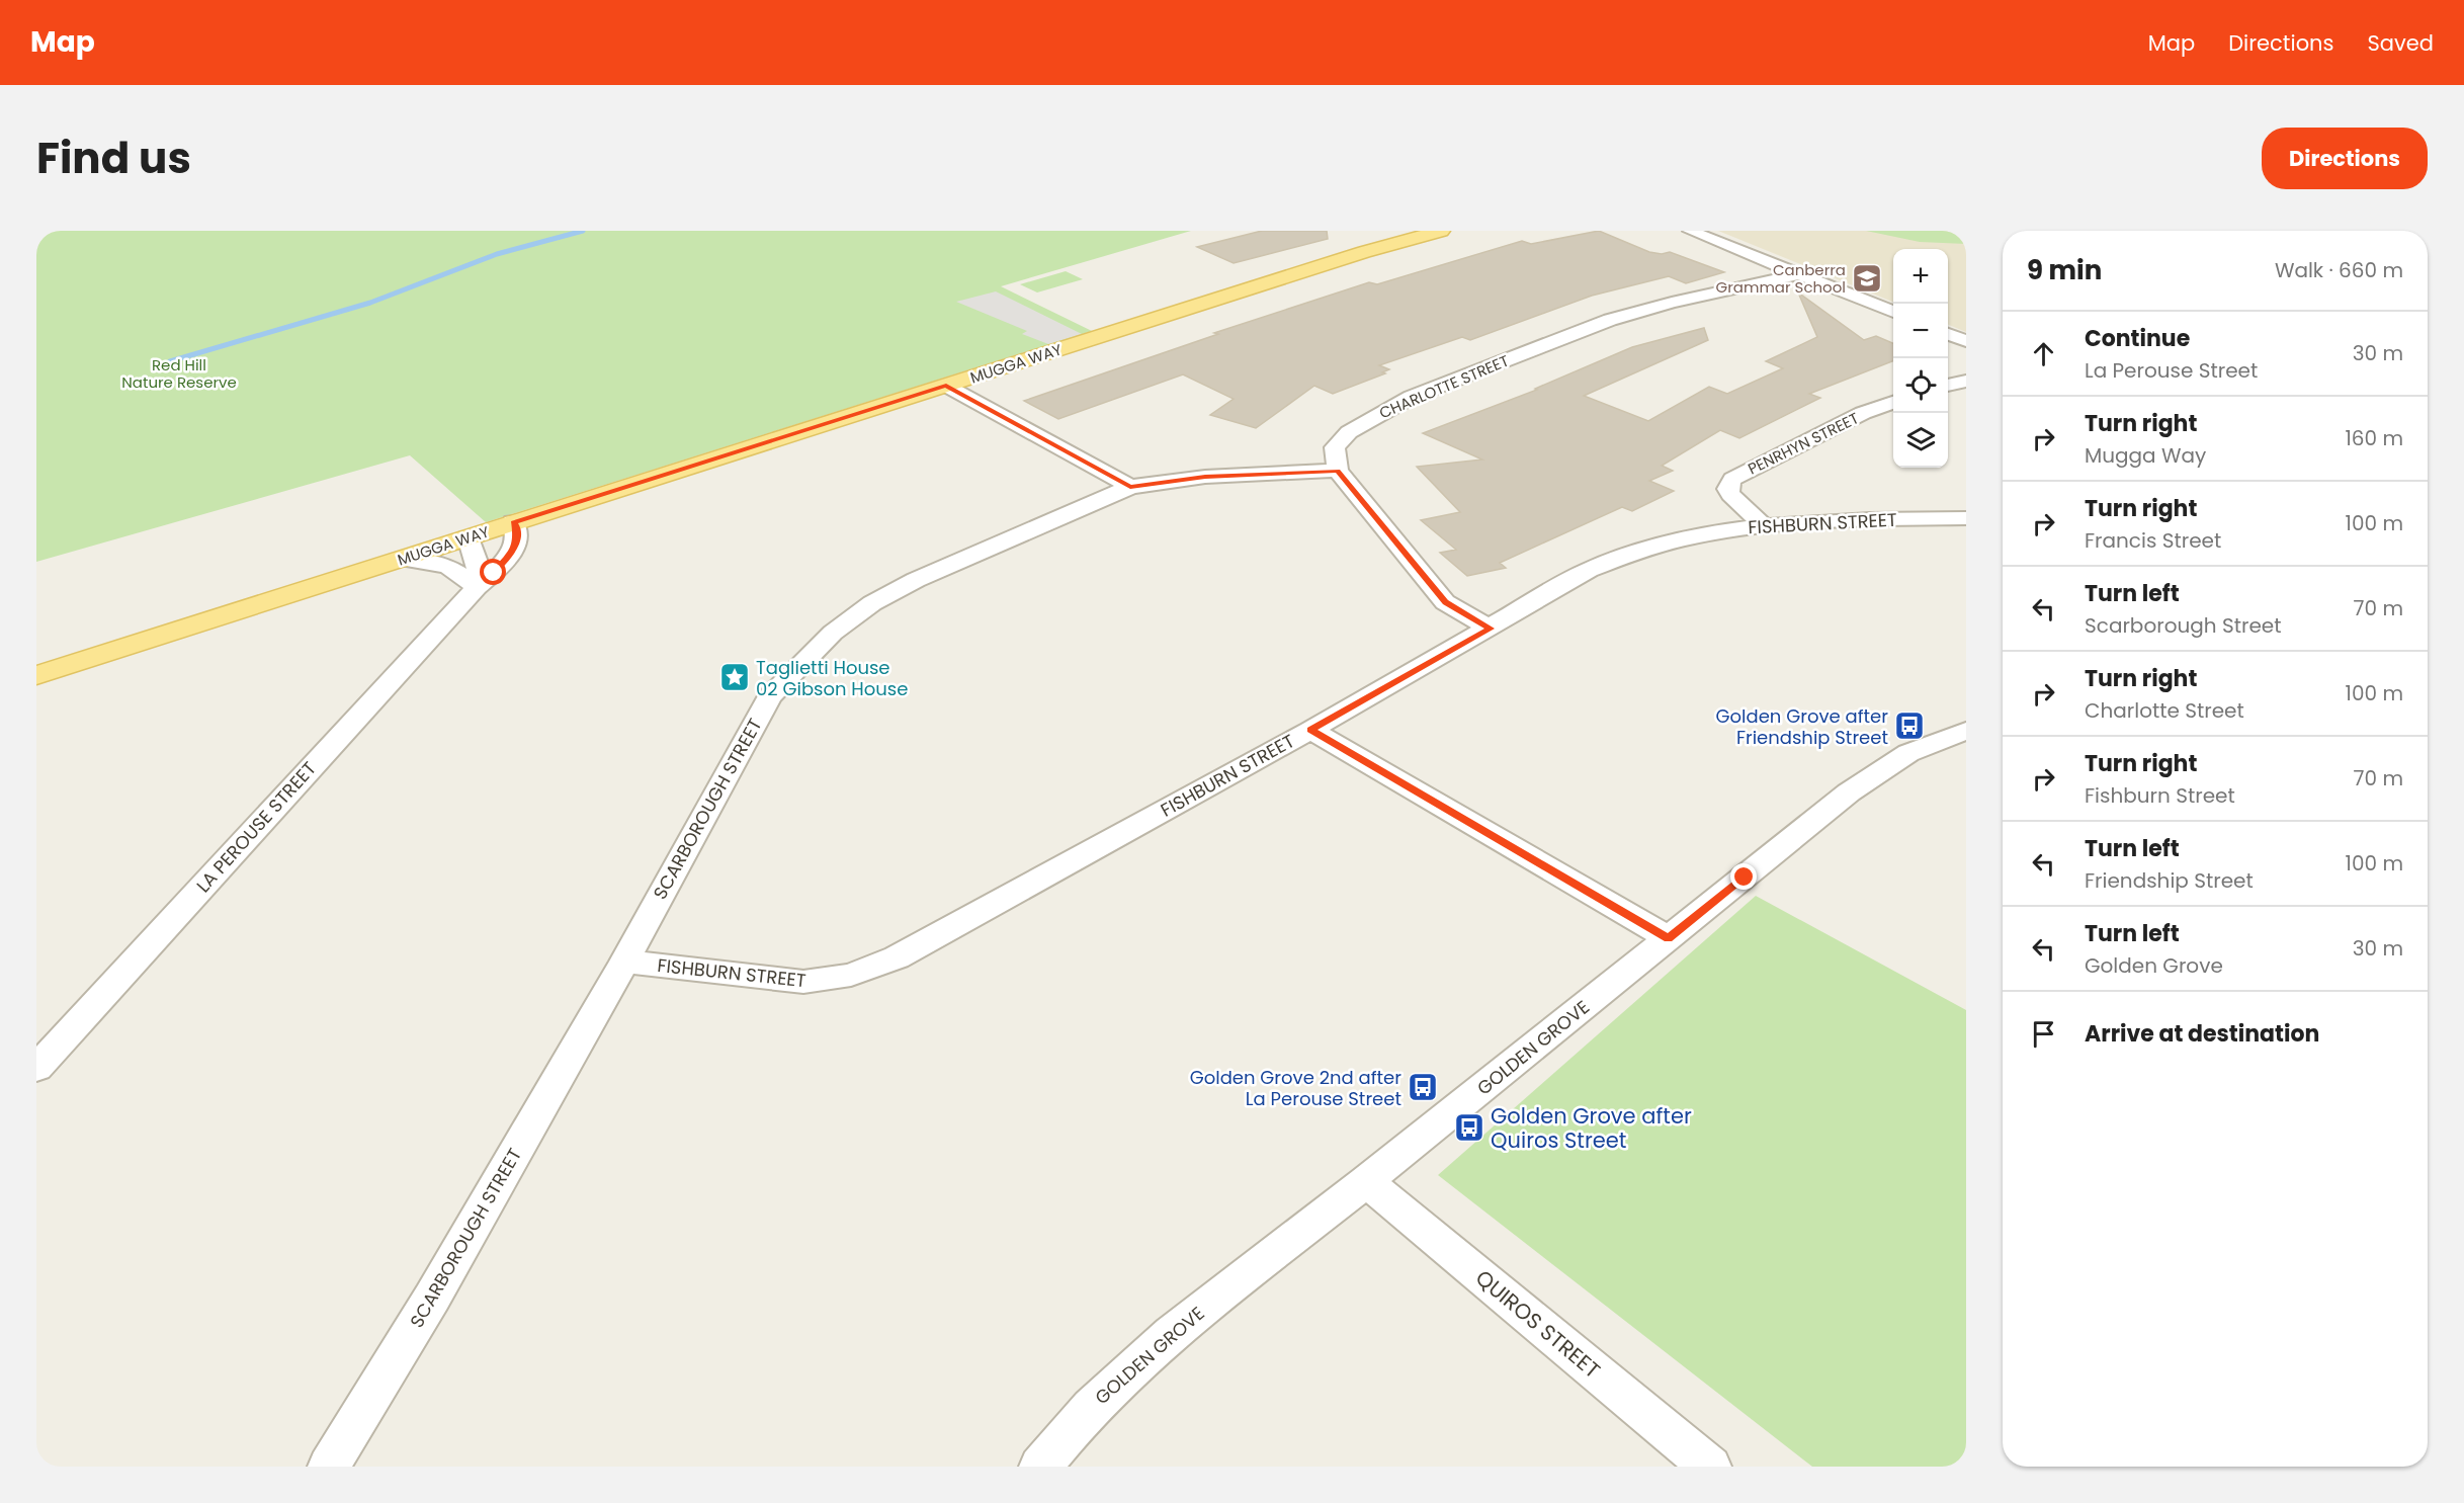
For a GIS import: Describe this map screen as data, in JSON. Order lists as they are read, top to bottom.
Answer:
{
  "streets": {
    "main road": ["MUGGA WAY"],
    "street": [
      "CHARLOTTE STREET",
      "PENRHYN STREET",
      "FISHBURN STREET",
      "SCARBOROUGH STREET",
      "LA PEROUSE STREET",
      "GOLDEN GROVE",
      "QUIROS STREET"
    ]
  },
  "crossings": [
    ["MUGGA WAY", "LA PEROUSE STREET"],
    ["CHARLOTTE STREET", "SCARBOROUGH STREET"],
    ["PENRHYN STREET", "FISHBURN STREET"],
    ["FISHBURN STREET", "SCARBOROUGH STREET"],
    ["GOLDEN GROVE", "QUIROS STREET"]
  ],
  "parks": ["Red Hill Nature Reserve"],
  "places": {
    "school or university": ["Canberra Grammar School"],
    "place": ["Taglietti House 02 Gibson House"],
    "bus stop": ["Golden Grove after Friendship Street", "Golden Grove 2nd after La Perouse Street", "Golden Grove after Quiros Street"]
  },
  "page": {
    "header": "Map",
    "nav": ["Map", "Directions", "Saved"],
    "title": "Find us",
    "buttons": "Directions",
    "heading": ["9 min", "Walk · 660 m"],
    "map_buttons": ["+", "−"],
    "list": [
      ["Continue", "La Perouse Street", "30 m"],
      ["Turn right", "Mugga Way", "160 m"],
      ["Turn right", "Francis Street", "100 m"],
      ["Turn left", "Scarborough Street", "70 m"],
      ["Turn right", "Charlotte Street", "100 m"],
      ["Turn right", "Fishburn Street", "70 m"],
      ["Turn left", "Friendship Street", "100 m"],
      ["Turn left", "Golden Grove", "30 m"],
      "Arrive at destination"
    ]
  }
}
